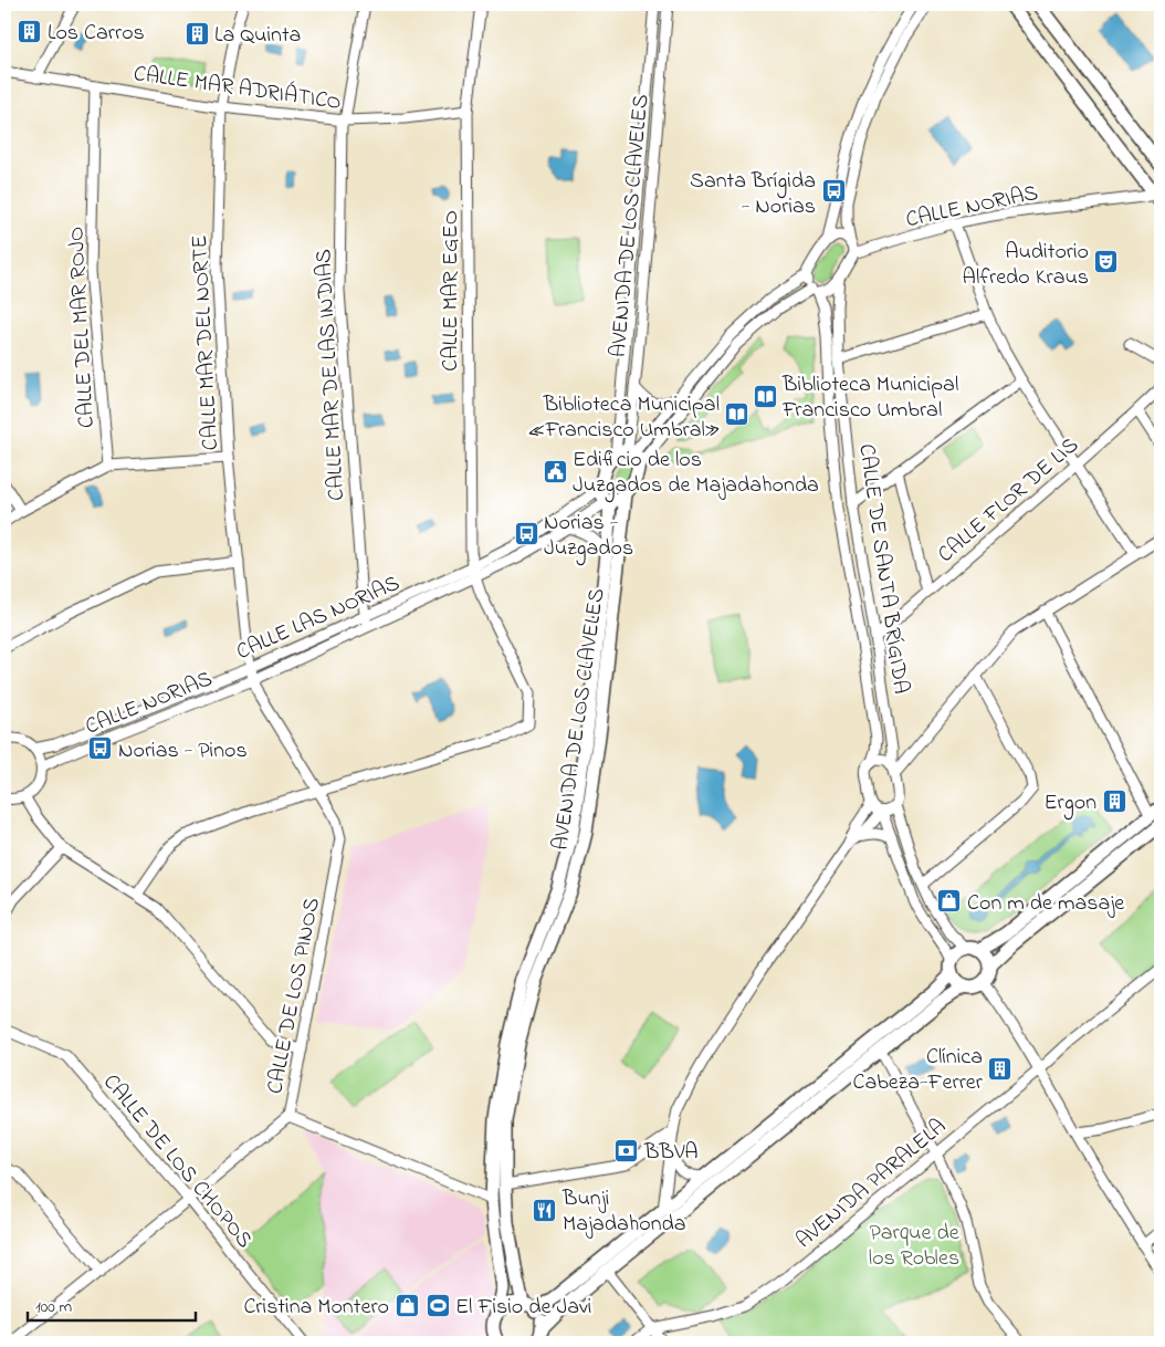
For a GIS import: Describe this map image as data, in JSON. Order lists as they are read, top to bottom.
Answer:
{
  "streets": {
    "street": [
      "CALLE MAR ADRIÁTICO",
      "CALLE NORIAS",
      "AVENIDA DE LOS CLAVELES",
      "CALLE MAR EGEO",
      "CALLE DEL MAR ROJO",
      "CALLE MAR DEL NORTE",
      "CALLE MAR DE LAS INDIAS",
      "CALLE FLOR DE LIS",
      "CALLE DE SANTA BRÍGIDA",
      "CALLE LAS NORIAS",
      "CALLE DE LOS PINOS",
      "CALLE DE LOS CHOPOS",
      "AVENIDA PARALELA"
    ]
  },
  "crossings": [
    ["CALLE MAR ADRIÁTICO", "CALLE MAR EGEO"],
    ["CALLE MAR ADRIÁTICO", "CALLE DEL MAR ROJO"],
    ["CALLE MAR ADRIÁTICO", "CALLE MAR DEL NORTE"],
    ["CALLE MAR ADRIÁTICO", "CALLE MAR DE LAS INDIAS"],
    ["CALLE NORIAS", "AVENIDA DE LOS CLAVELES"],
    ["CALLE NORIAS", "CALLE MAR EGEO"],
    ["CALLE NORIAS", "CALLE MAR DEL NORTE"],
    ["CALLE NORIAS", "CALLE MAR DE LAS INDIAS"],
    ["CALLE NORIAS", "CALLE LAS NORIAS"],
    ["CALLE NORIAS", "CALLE DE LOS PINOS"],
    ["AVENIDA DE LOS CLAVELES", "CALLE LAS NORIAS"],
    ["CALLE MAR EGEO", "CALLE LAS NORIAS"],
    ["CALLE MAR EGEO", "CALLE DE LOS PINOS"],
    ["CALLE MAR DEL NORTE", "CALLE LAS NORIAS"],
    ["CALLE MAR DEL NORTE", "CALLE DE LOS PINOS"],
    ["CALLE MAR DE LAS INDIAS", "CALLE LAS NORIAS"],
    ["CALLE FLOR DE LIS", "CALLE DE SANTA BRÍGIDA"],
    ["CALLE DE LOS PINOS", "CALLE DE LOS CHOPOS"]
  ],
  "parks": ["Parque de los Robles"],
  "places": {
    "building": [
      "Los Carros",
      "La Quinta",
      "Ergon",
      "Clínica Cabeza-Ferrer"
    ],
    "bus stop": ["Santa Brígida - Norias", "Norias - Juzgados", "Norias - Pinos"],
    "theatre": ["Auditorio Alfredo Kraus"],
    "library": ["Biblioteca Municipal Francisco Umbral", "Biblioteca Municipal «Francisco Umbral»"],
    "public building": ["Edificio de los Juzgados de Majadahonda"],
    "shop": ["Con m de masaje", "Cristina Montero"],
    "bank": ["BBVA"],
    "restaurant": ["Bunji Majadahonda"],
    "sports": ["El Fisio de Javi"]
  },
  "scale_bar": "100 m"
}
